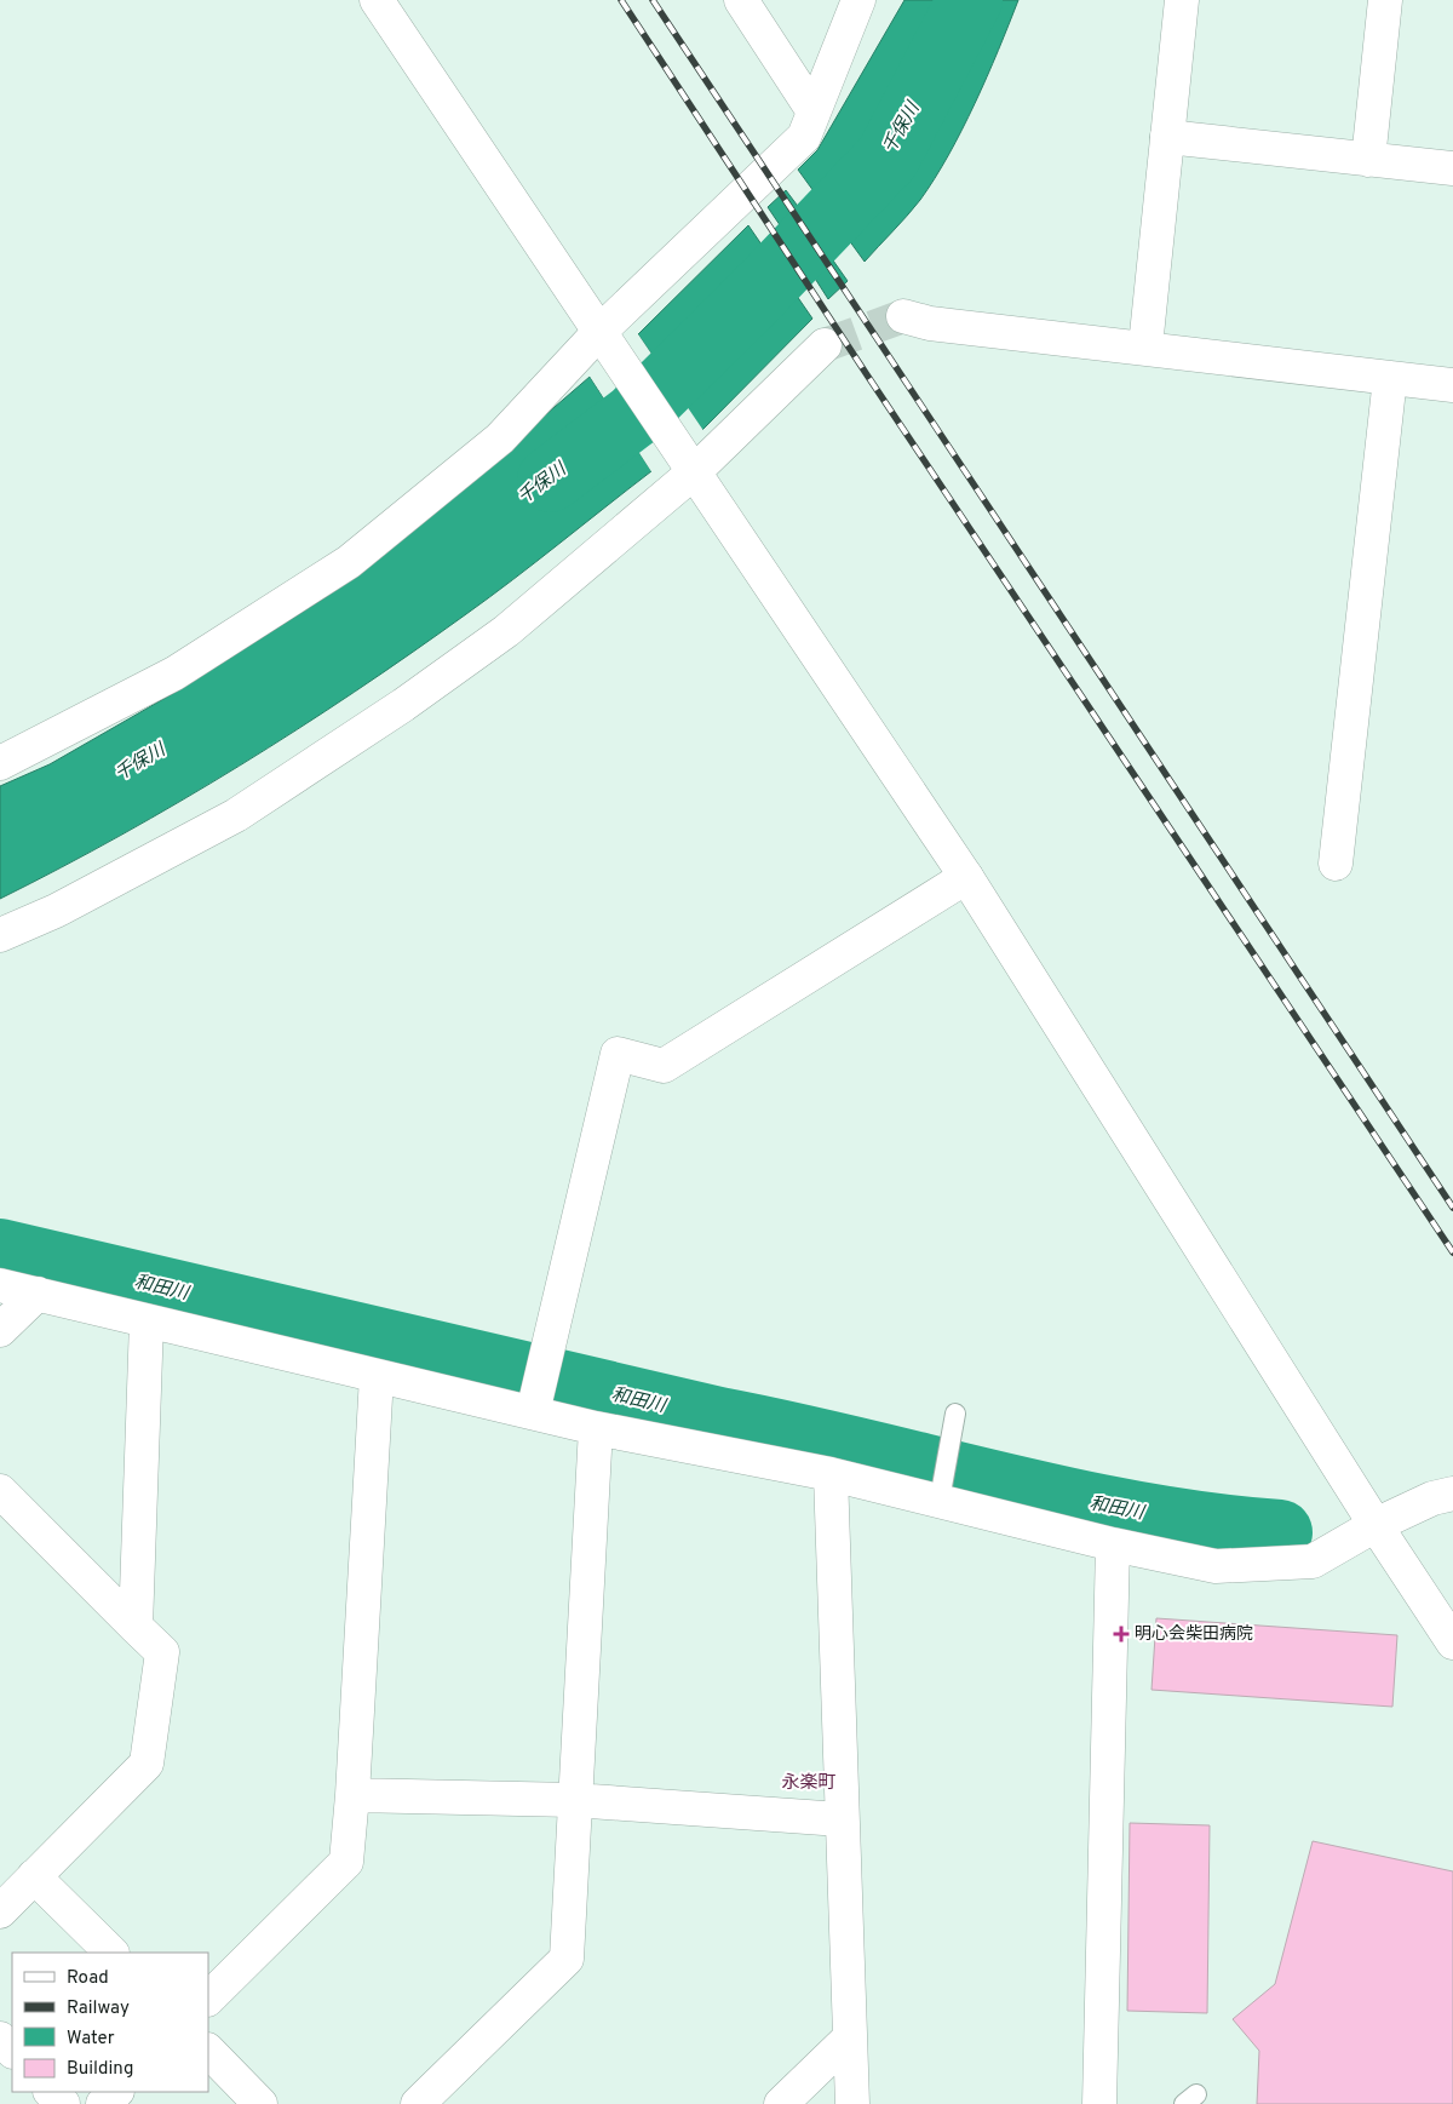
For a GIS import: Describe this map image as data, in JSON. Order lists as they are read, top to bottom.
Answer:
{
  "districts": ["永楽町"],
  "water": ["千保川", "和田川"],
  "places": {
    "health": ["明心会柴田病院"]
  },
  "legend": [
    "Road",
    "Railway",
    "Water",
    "Building"
  ]
}
